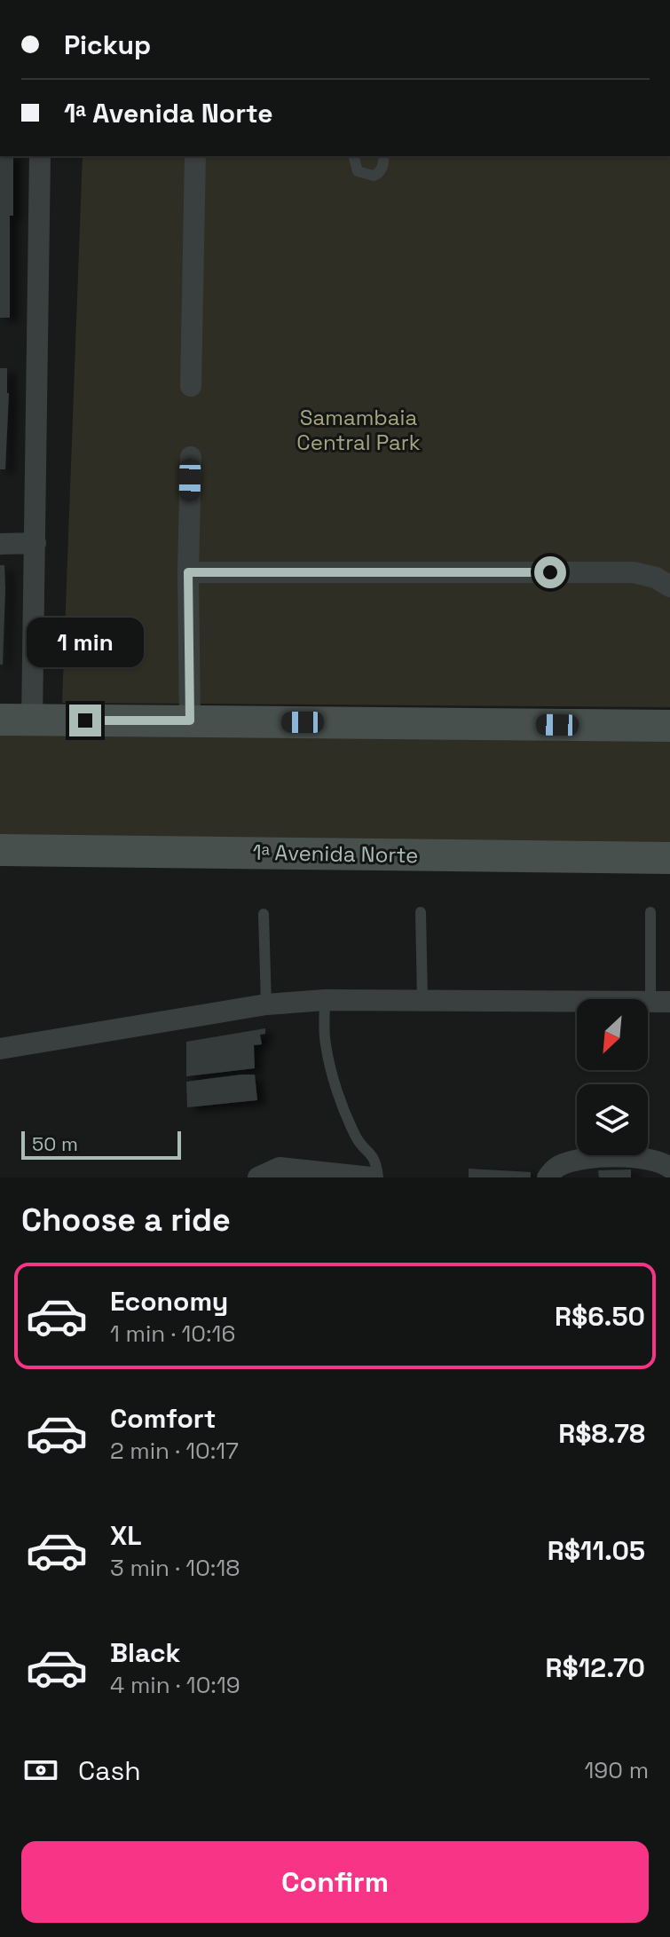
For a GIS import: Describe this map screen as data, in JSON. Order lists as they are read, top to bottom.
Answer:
{
  "streets": {
    "main road": ["1ᵃ Avenida Norte"]
  },
  "parks": ["Samambaia Central Park"],
  "scale_bar": "50 m",
  "north": "bottom left",
  "page": {
    "banner": ["Pickup", "1ᵃ Avenida Norte"],
    "bubble": "1 min",
    "scale": "50 m",
    "heading": "Choose a ride",
    "list": [
      {
        "name": "Economy",
        "note": "1 min · 10:16",
        "value": "R$6.50"
      },
      {
        "name": "Comfort",
        "note": "2 min · 10:17",
        "value": "R$8.78"
      },
      {
        "name": "XL",
        "note": "3 min · 10:18",
        "value": "R$11.05"
      },
      {
        "name": "Black",
        "note": "4 min · 10:19",
        "value": "R$12.70"
      }
    ],
    "pay": ["Cash", "190 m"],
    "buttons": "Confirm"
  }
}
